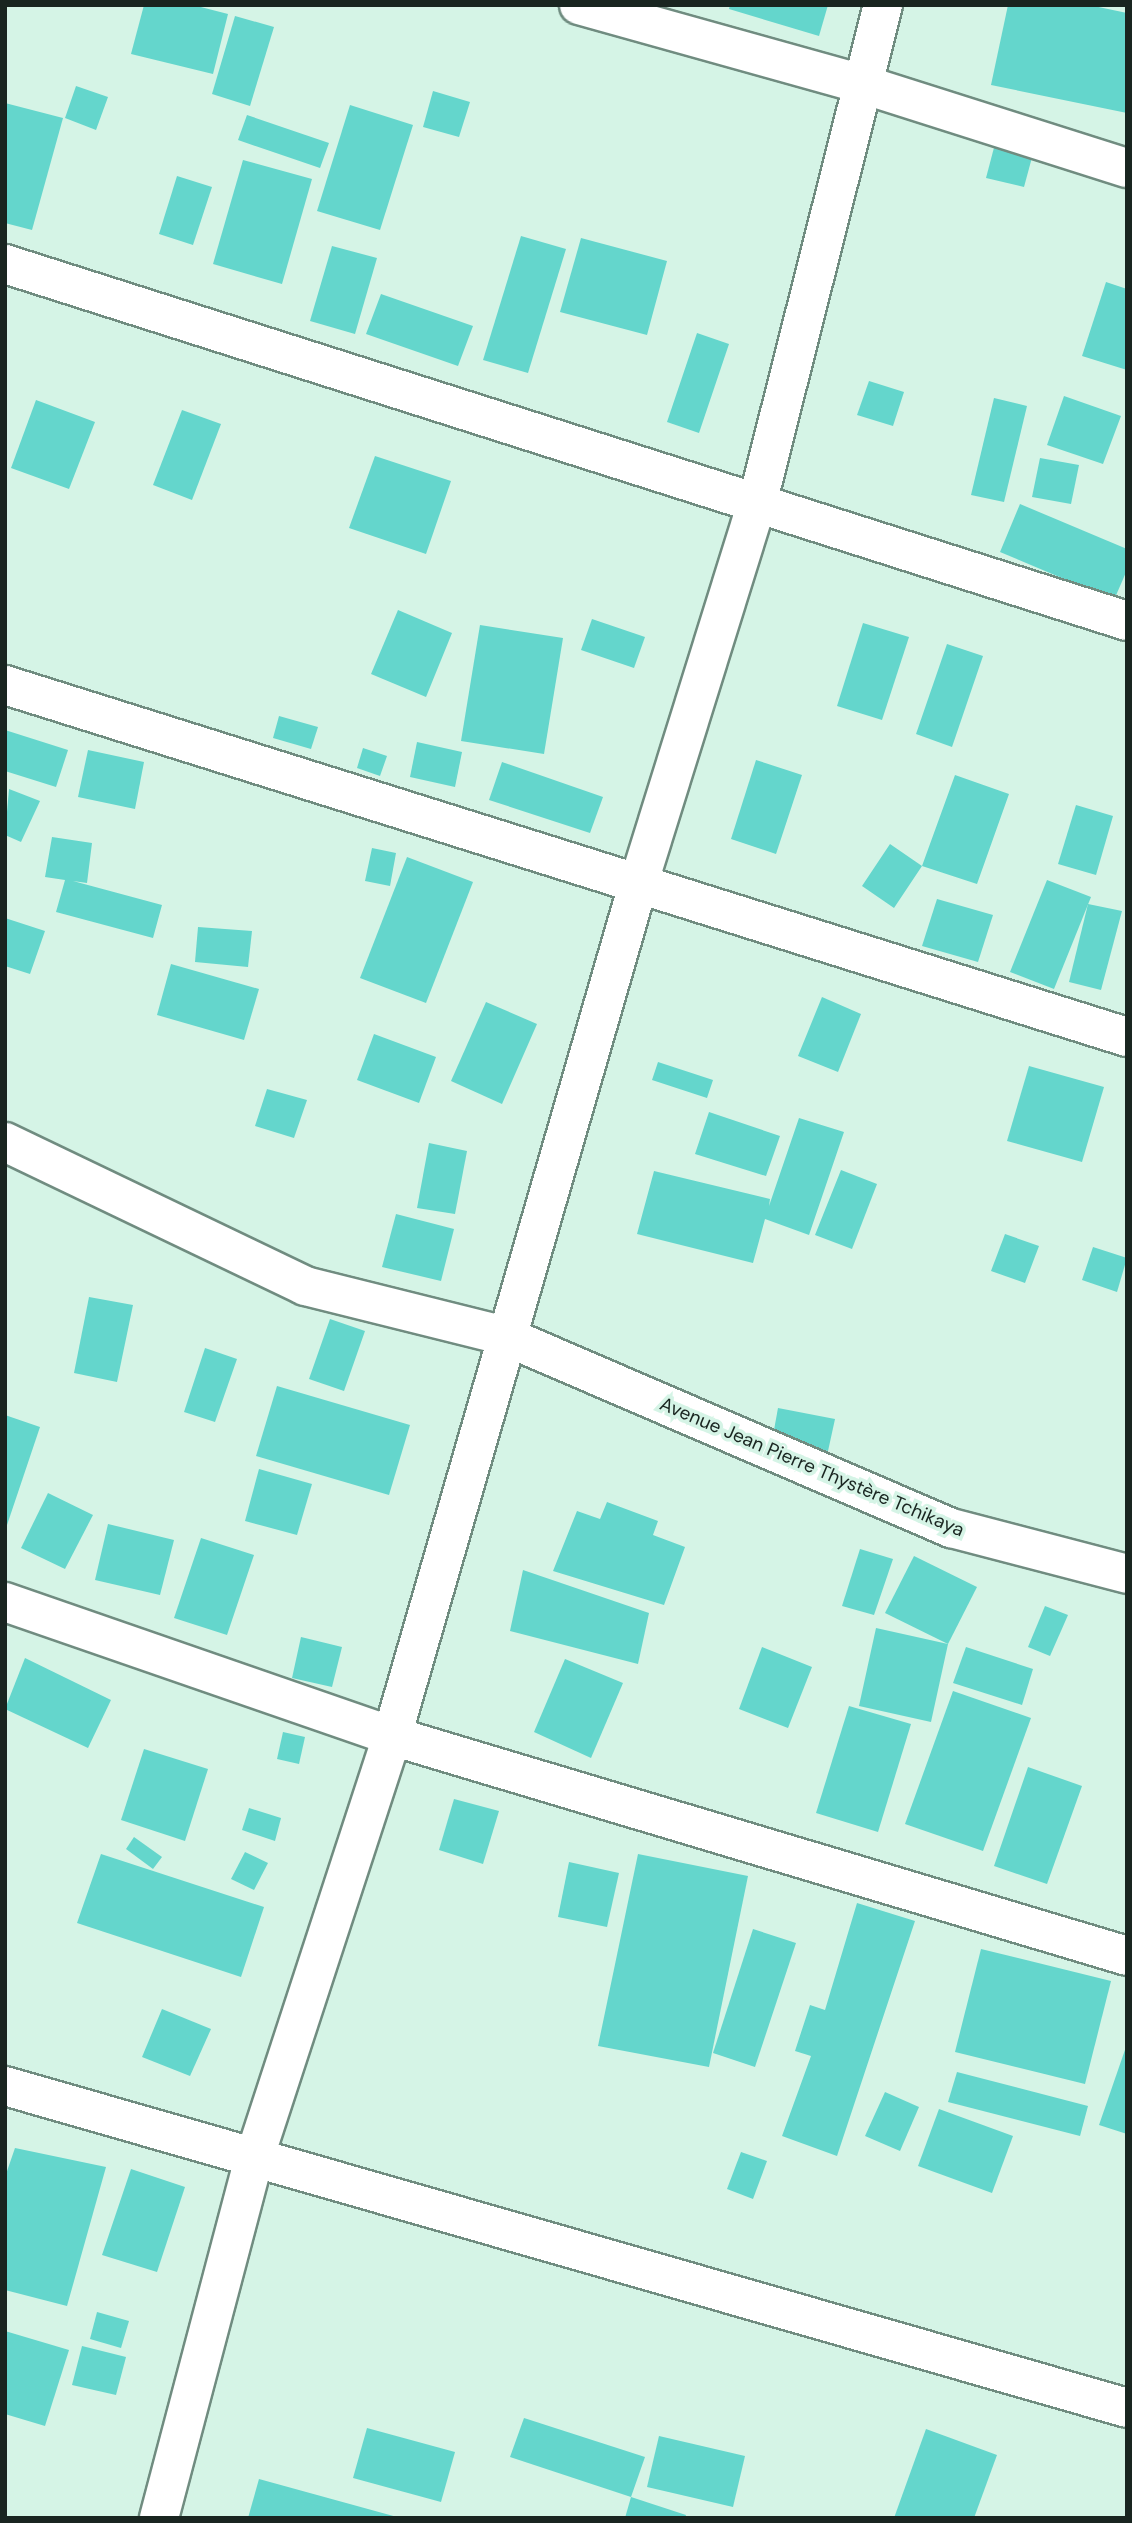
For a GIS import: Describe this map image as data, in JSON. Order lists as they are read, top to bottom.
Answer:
{
  "streets": {
    "street": ["Avenue Jean Pierre Thystère Tchikaya"]
  }
}
